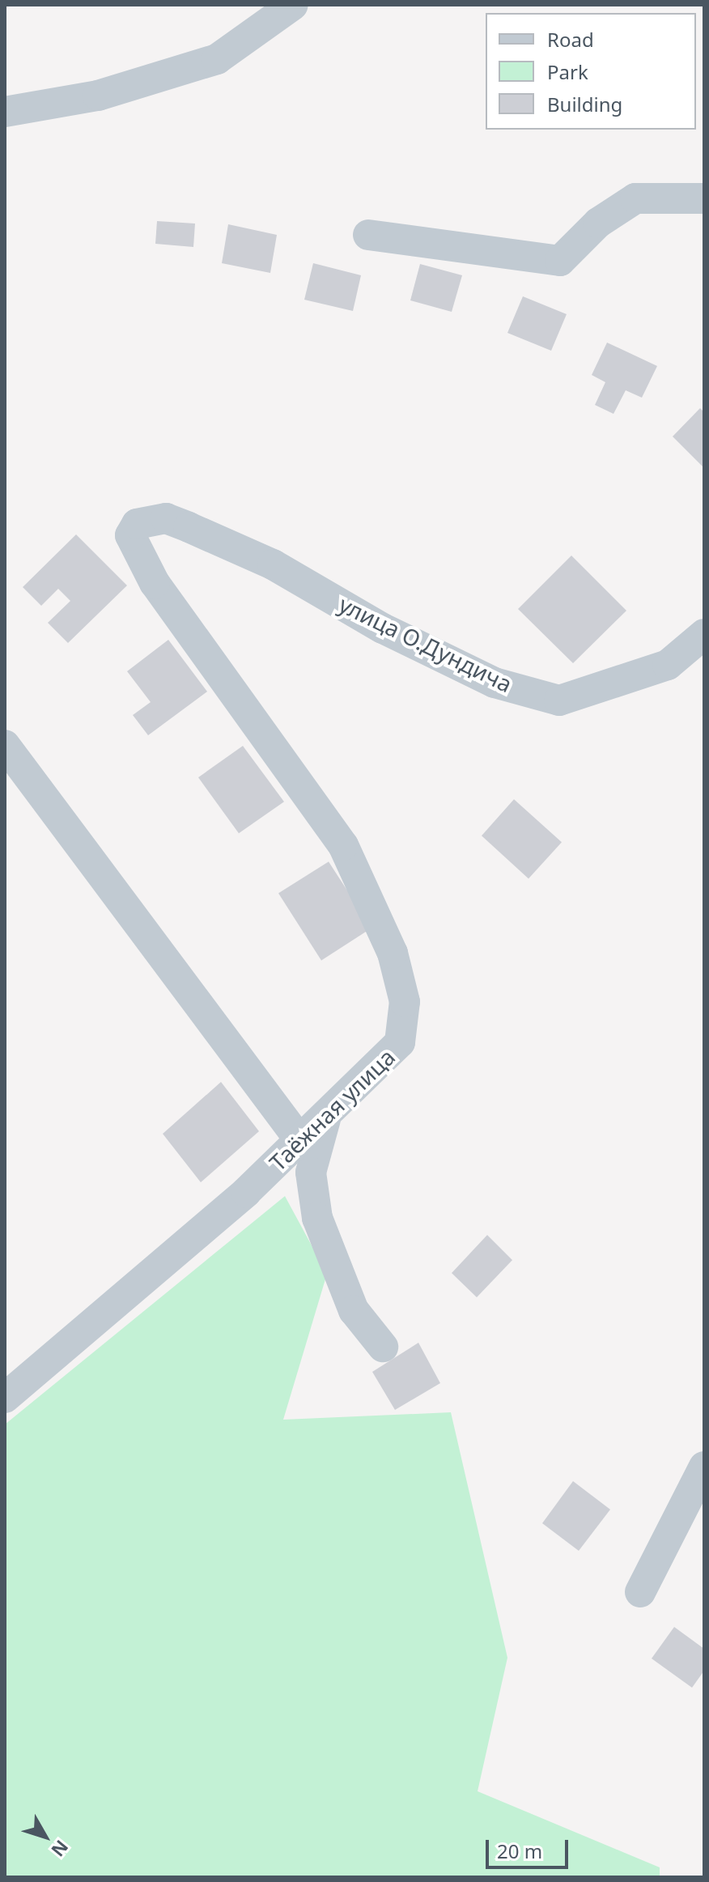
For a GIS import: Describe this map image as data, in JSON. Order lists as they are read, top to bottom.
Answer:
{
  "streets": {
    "street": ["улица О.Дундича", "Таёжная улица"]
  },
  "crossings": [
    ["улица О.Дундича", "Таёжная улица"]
  ],
  "legend": ["Road", "Park", "Building"],
  "scale_bar": "20 m",
  "north": "bottom right"
}
